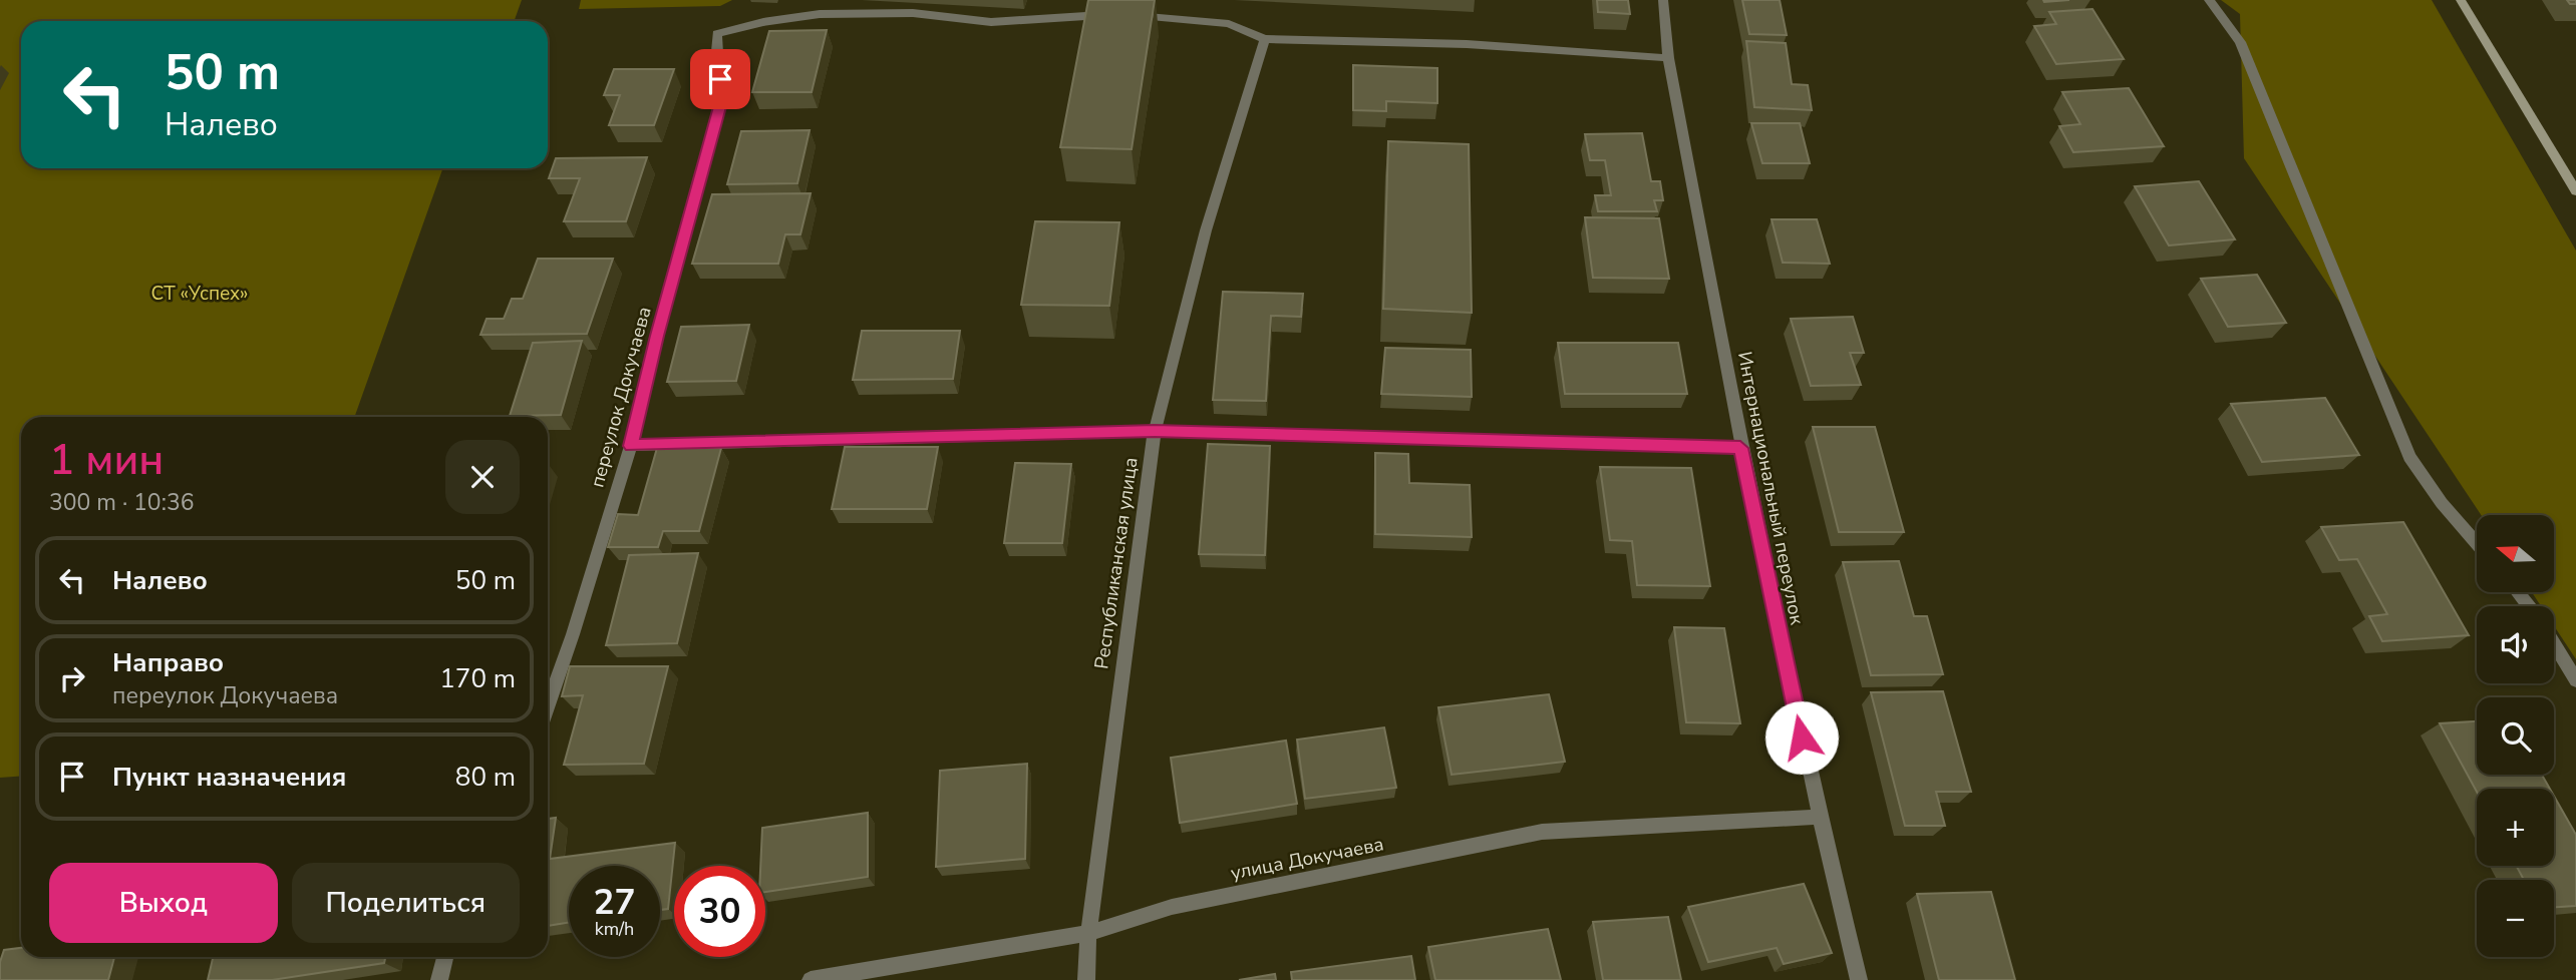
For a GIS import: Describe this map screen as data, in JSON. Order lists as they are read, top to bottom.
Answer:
{
  "streets": {
    "street": [
      "переулок Докучаева",
      "Интернациональный переулок",
      "Республиканская улица",
      "улица Докучаева"
    ]
  },
  "crossings": [
    ["Интернациональный переулок", "улица Докучаева"],
    ["Республиканская улица", "улица Докучаева"]
  ],
  "parks": ["СТ «Успех»"],
  "north": "left",
  "page": {
    "turn": ["50 m", "Налево"],
    "heading": ["1 мин", "300 m · 10:36"],
    "map_buttons": ["+", "−"],
    "list": [
      {
        "name": "Налево",
        "value": "50 m"
      },
      {
        "name": "Направо",
        "note": "переулок Докучаева",
        "value": "170 m"
      },
      {
        "name": "Пункт назначения",
        "value": "80 m"
      }
    ],
    "buttons": ["Выход", "Поделиться"],
    "speed": "27 km/h",
    "limit": "30"
  }
}
